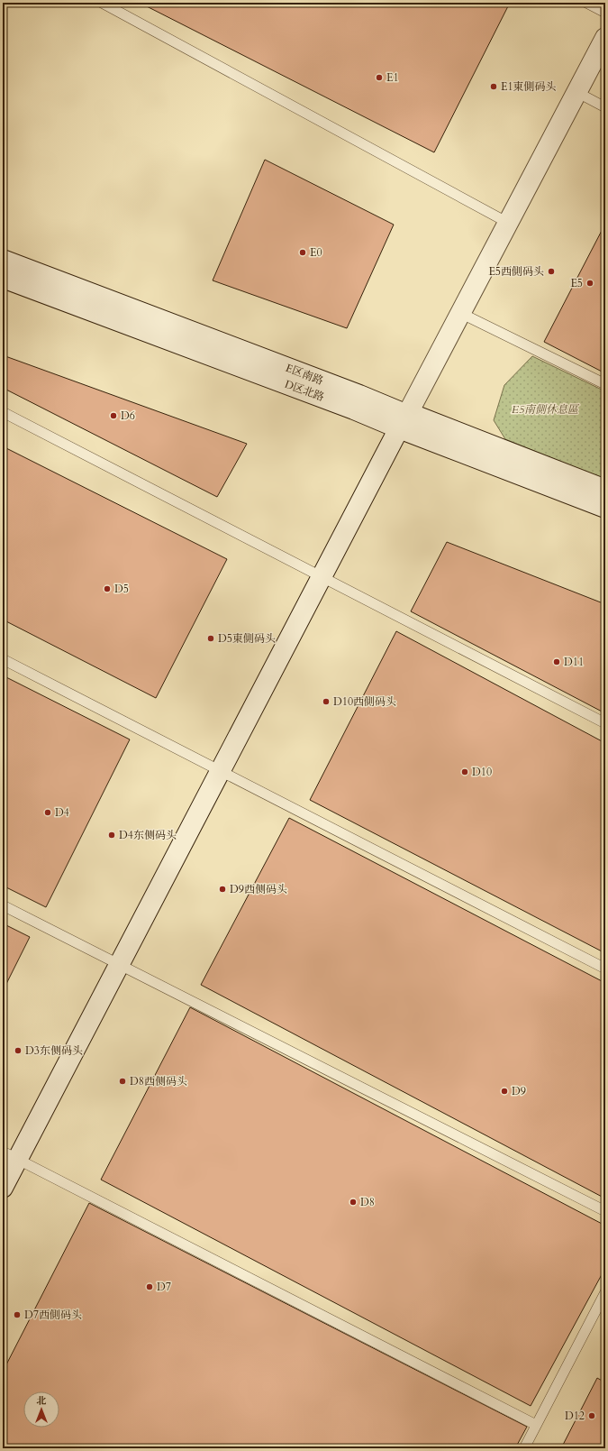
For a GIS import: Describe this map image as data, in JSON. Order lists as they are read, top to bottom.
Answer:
{
  "streets": {
    "street": ["E区南路", "D区北路"]
  },
  "crossings": [
    ["E区南路", "D区北路"]
  ],
  "parks": ["E5南側休息區"],
  "places": [
    "E1",
    "E1東側码头",
    "E0",
    "E5西側码头",
    "E5",
    "D6",
    "D5",
    "D5東側码头",
    "D11",
    "D10西側码头",
    "D10",
    "D4",
    "D4东侧码头",
    "D9西侧码头",
    "D3东侧码头",
    "D8西侧码头",
    "D9",
    "D8",
    "D7",
    "D7西側码头",
    "D12"
  ],
  "north": "top"
}
